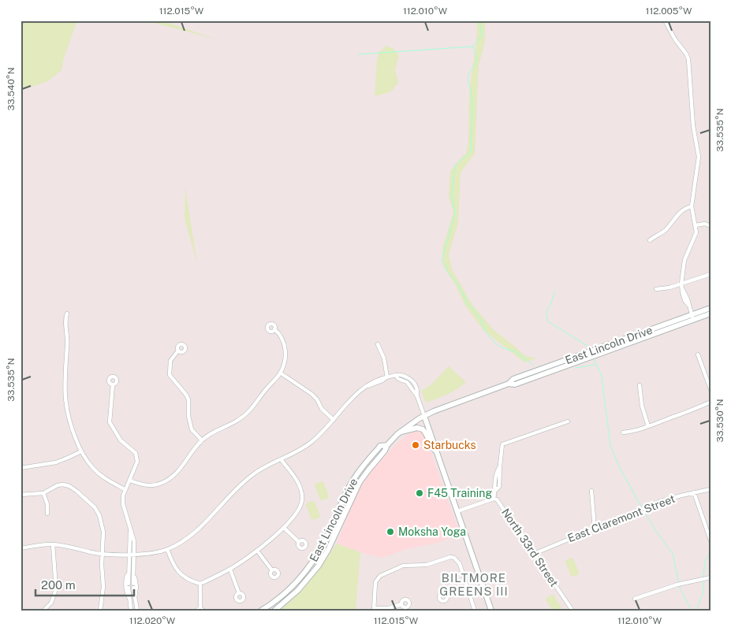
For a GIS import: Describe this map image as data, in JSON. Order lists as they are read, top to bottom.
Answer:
{
  "streets": {
    "main road": ["East Lincoln Drive"],
    "street": ["East Claremont Street", "North 33rd Street"]
  },
  "crossings": [
    ["East Claremont Street", "North 33rd Street"]
  ],
  "districts": ["BILTMORE GREENS III"],
  "places": ["Starbucks", "F45 Training", "Moksha Yoga"],
  "scale_bar": "200 m",
  "coordinates": [
    "112.015°W",
    "112.010°W",
    "112.005°W",
    "33.540°N",
    "33.535°N",
    "33.530°N",
    "112.020°W"
  ]
}
